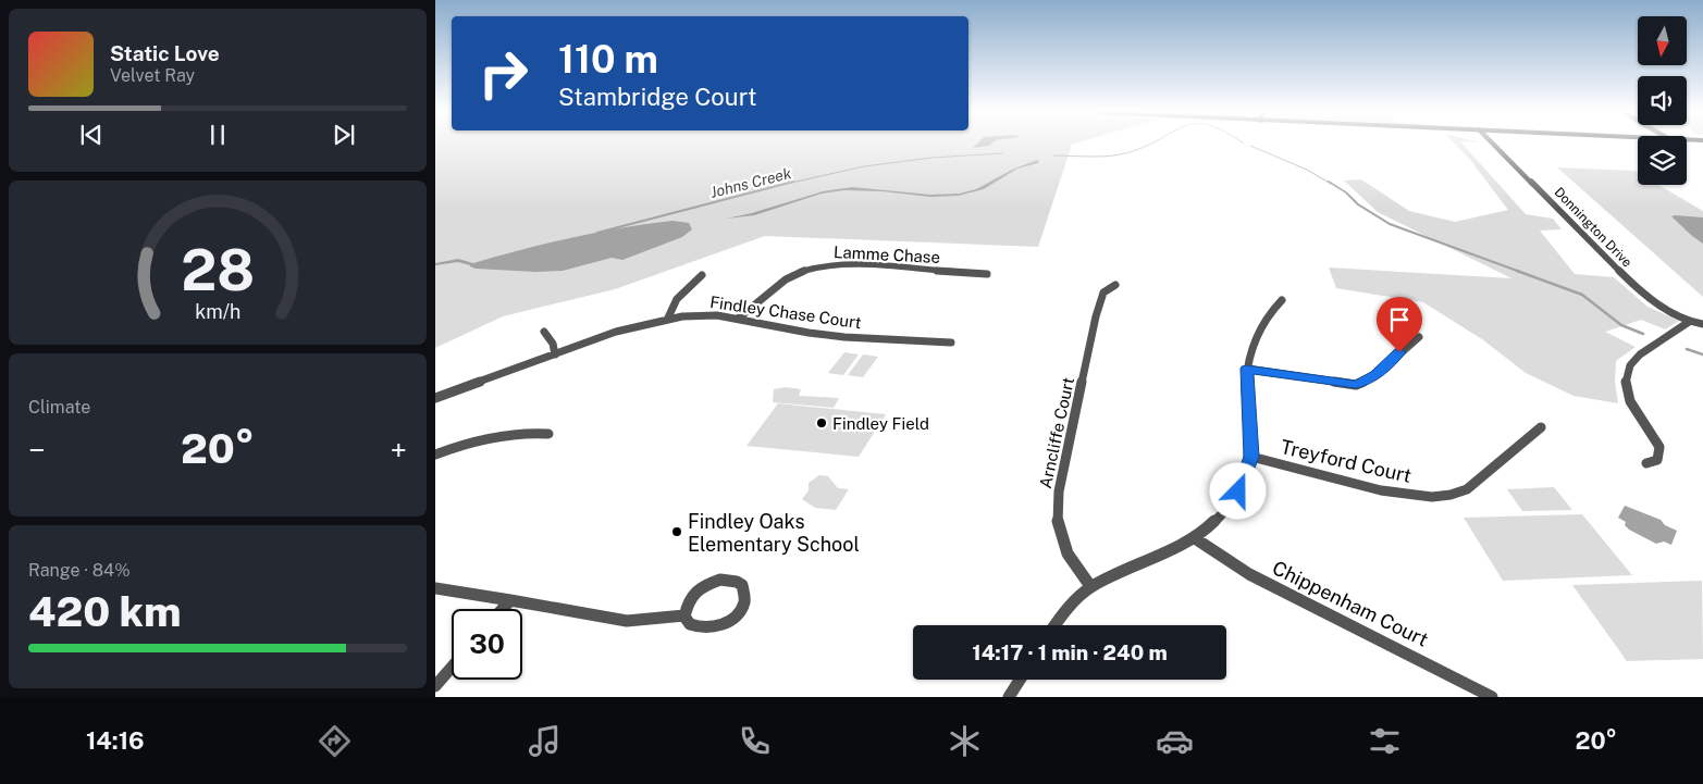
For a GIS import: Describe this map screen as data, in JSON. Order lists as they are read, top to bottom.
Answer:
{
  "streets": {
    "street": [
      "Donnington Drive",
      "Lamme Chase",
      "Findley Chase Court",
      "Arncliffe Court",
      "Treyford Court",
      "Chippenham Court"
    ]
  },
  "crossings": [
    ["Lamme Chase", "Findley Chase Court"]
  ],
  "water": ["Johns Creek"],
  "places": ["Findley Field", "Findley Oaks Elementary School"],
  "north": "bottom",
  "page": {
    "turn": ["110 m", "Stambridge Court"],
    "song": ["Static Love", "Velvet Ray"],
    "tile": [
      "Climate",
      ["Range · 84%", "420 km"]
    ],
    "heat": ["−", "20°", "+"],
    "limit": "30",
    "trip": "14:17 · 1 min · 240 m",
    "tabs": ["14:16", "20°"],
    "gauge": ["28", "km/h"]
  }
}
